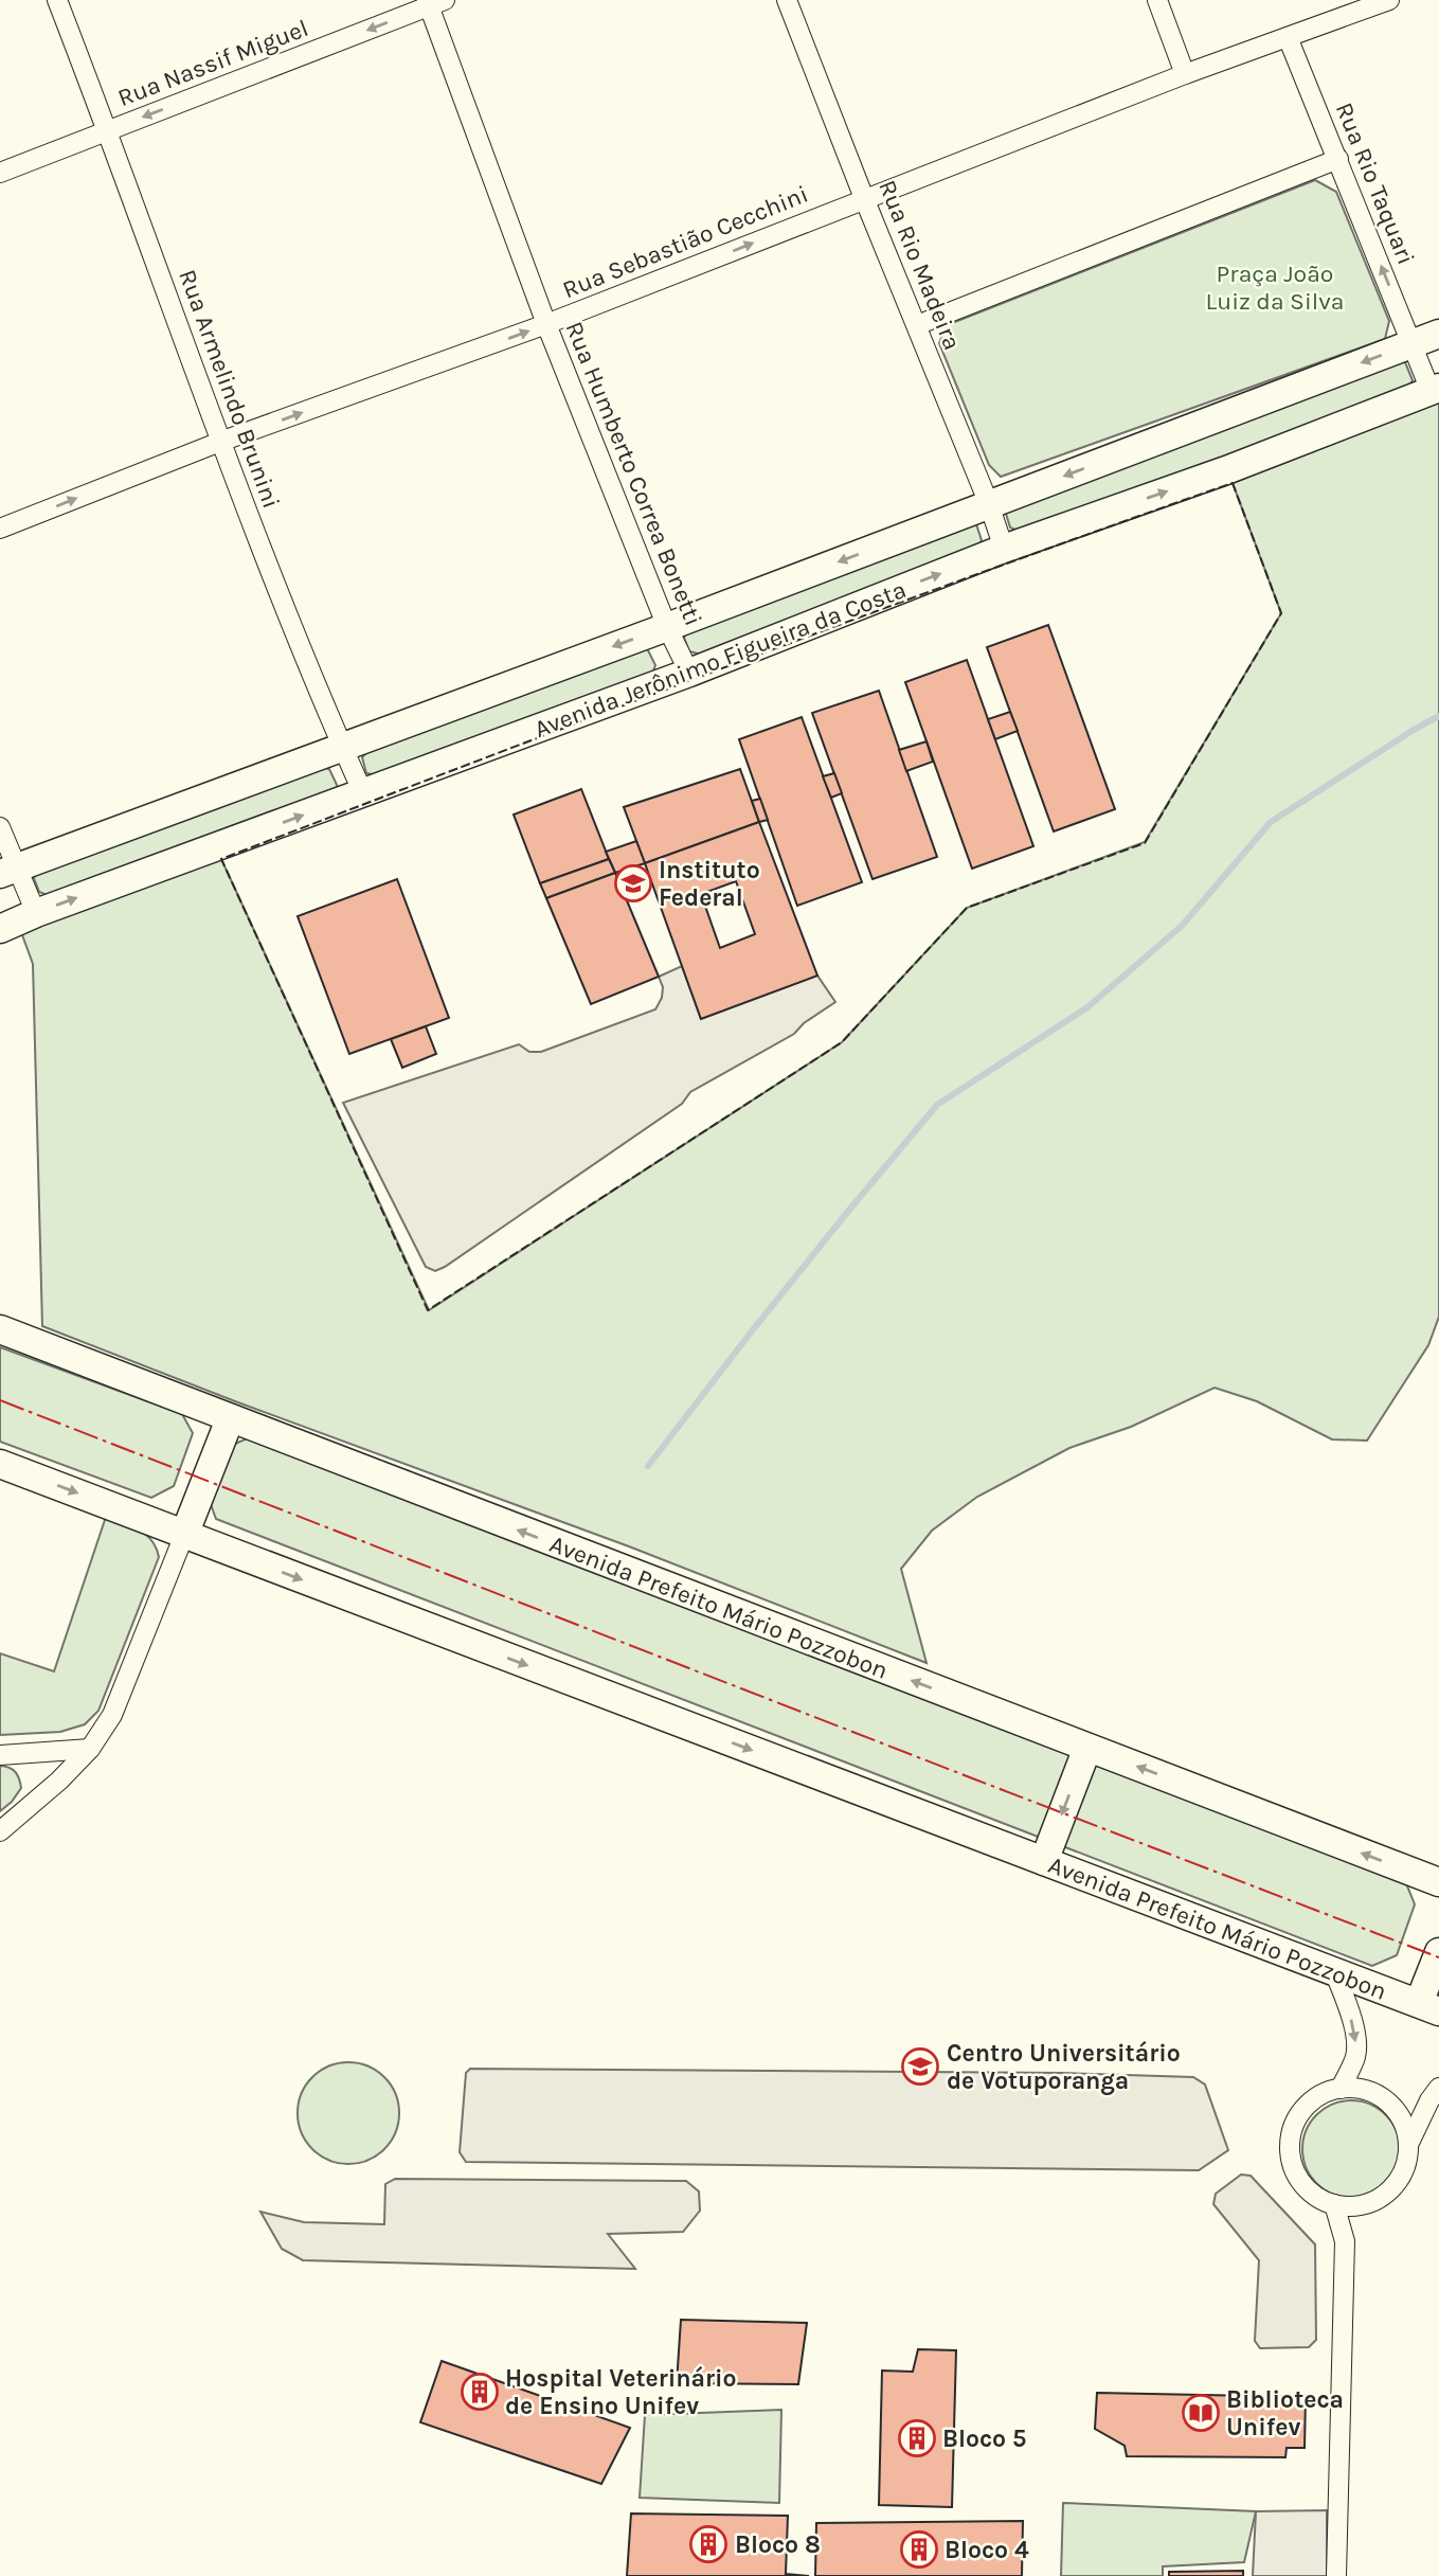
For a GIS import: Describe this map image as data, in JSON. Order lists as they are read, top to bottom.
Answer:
{
  "streets": {
    "street": [
      "Rua Nassif Miguel",
      "Rua Rio Taquari",
      "Rua Sebastião Cecchini",
      "Rua Rio Madeira",
      "Rua Armelindo Brunini",
      "Rua Humberto Correa Bonetti",
      "Avenida Jerônimo Figueira da Costa",
      "Avenida Prefeito Mário Pozzobon"
    ]
  },
  "crossings": [
    ["Rua Nassif Miguel", "Rua Armelindo Brunini"],
    ["Rua Nassif Miguel", "Rua Humberto Correa Bonetti"],
    ["Rua Rio Taquari", "Rua Sebastião Cecchini"],
    ["Rua Rio Taquari", "Avenida Jerônimo Figueira da Costa"],
    ["Rua Sebastião Cecchini", "Rua Rio Madeira"],
    ["Rua Sebastião Cecchini", "Rua Armelindo Brunini"],
    ["Rua Sebastião Cecchini", "Rua Humberto Correa Bonetti"],
    ["Rua Rio Madeira", "Avenida Jerônimo Figueira da Costa"],
    ["Rua Armelindo Brunini", "Avenida Jerônimo Figueira da Costa"],
    ["Rua Humberto Correa Bonetti", "Avenida Jerônimo Figueira da Costa"]
  ],
  "one_way": ["Rua Nassif Miguel", "Rua Rio Taquari", "Rua Sebastião Cecchini"],
  "parks": ["Praça João Luiz da Silva"],
  "places": {
    "school or university": ["Instituto Federal", "Centro Universitário de Votuporanga"],
    "building": [
      "Hospital Veterinário de Ensino Unifev",
      "Bloco 5",
      "Bloco 8",
      "Bloco 4"
    ],
    "library": ["Biblioteca Unifev"]
  }
}
